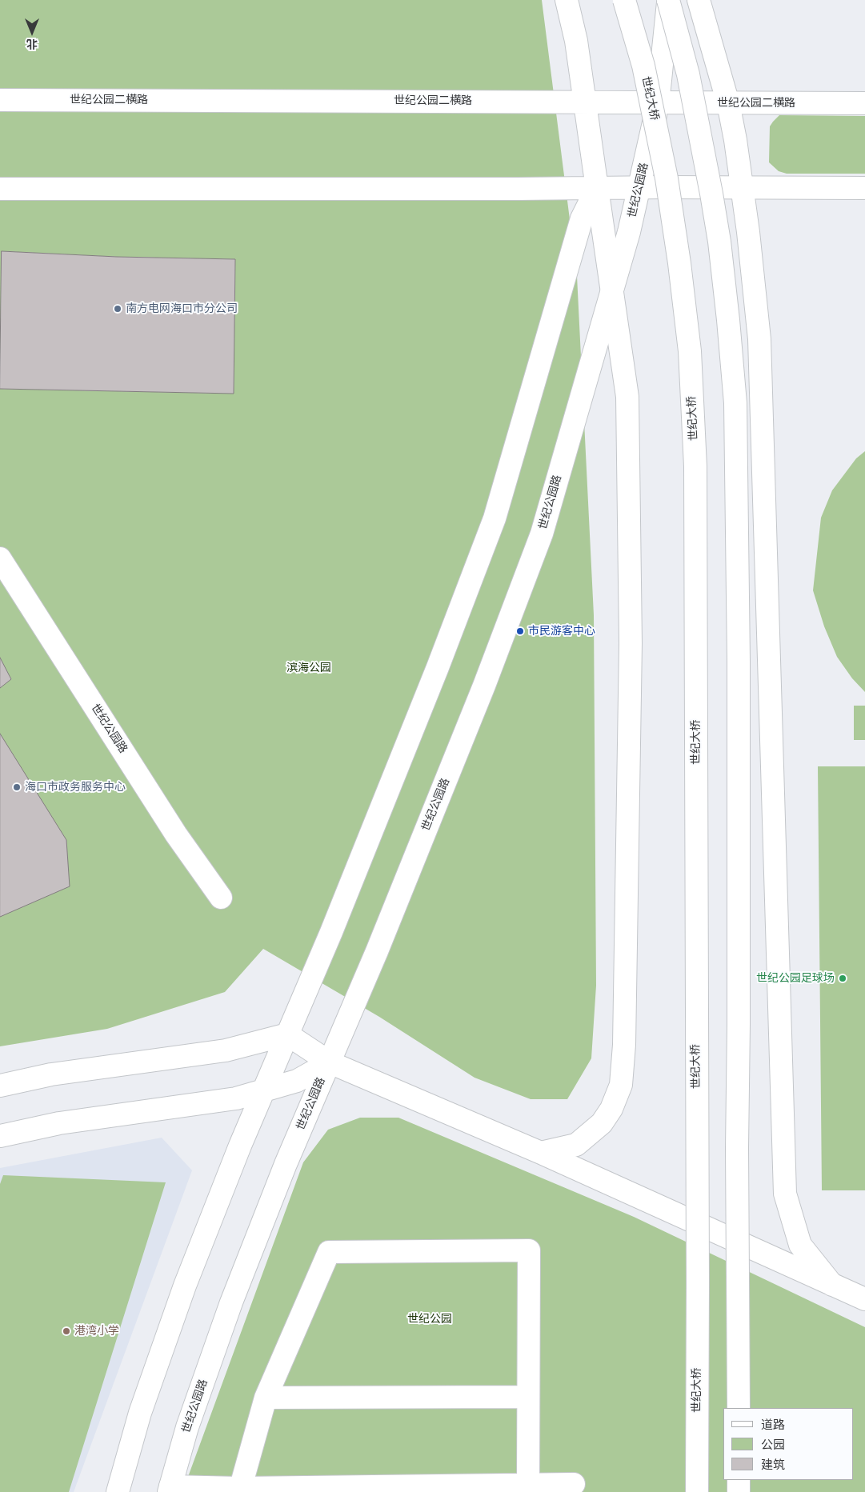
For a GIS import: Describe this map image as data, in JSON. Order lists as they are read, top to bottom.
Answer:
{
  "streets": {
    "main road": ["世纪大桥", "世纪公园二横路", "世纪公园路"]
  },
  "crossings": [
    ["世纪公园二横路", "世纪公园路"]
  ],
  "parks": ["滨海公园", "世纪公园"],
  "places": [
    "南方电网海口市分公司",
    "市民游客中心",
    "海口市政务服务中心",
    "世纪公园足球场",
    "港湾小学"
  ],
  "legend": ["道路", "公园", "建筑"],
  "north": "bottom"
}
